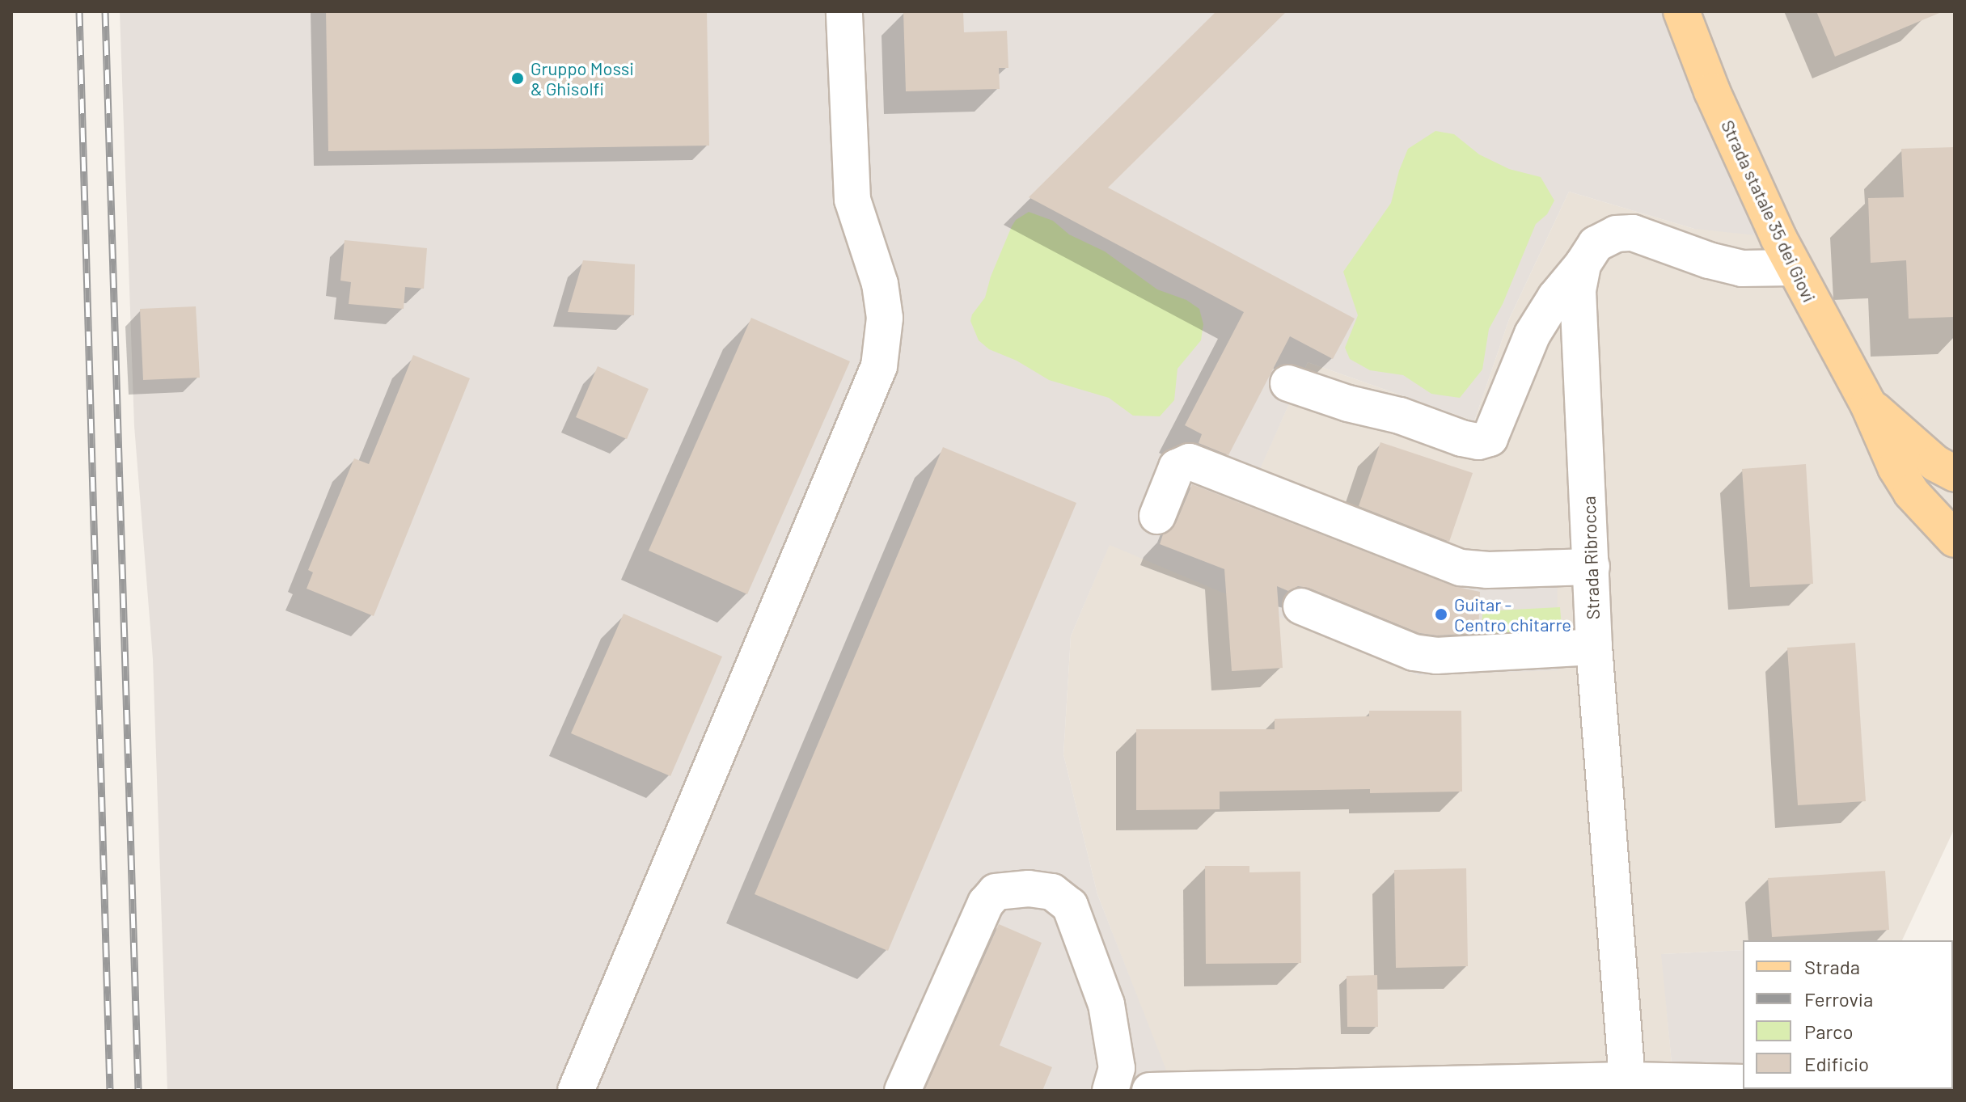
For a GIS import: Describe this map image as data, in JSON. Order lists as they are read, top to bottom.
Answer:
{
  "streets": {
    "main road": ["Strada statale 35 dei Giovi"],
    "street": ["Strada Ribrocca"]
  },
  "places": ["Gruppo Mossi & Ghisolfi", "Guitar - Centro chitarre"],
  "legend": [
    "Strada",
    "Ferrovia",
    "Parco",
    "Edificio"
  ]
}
